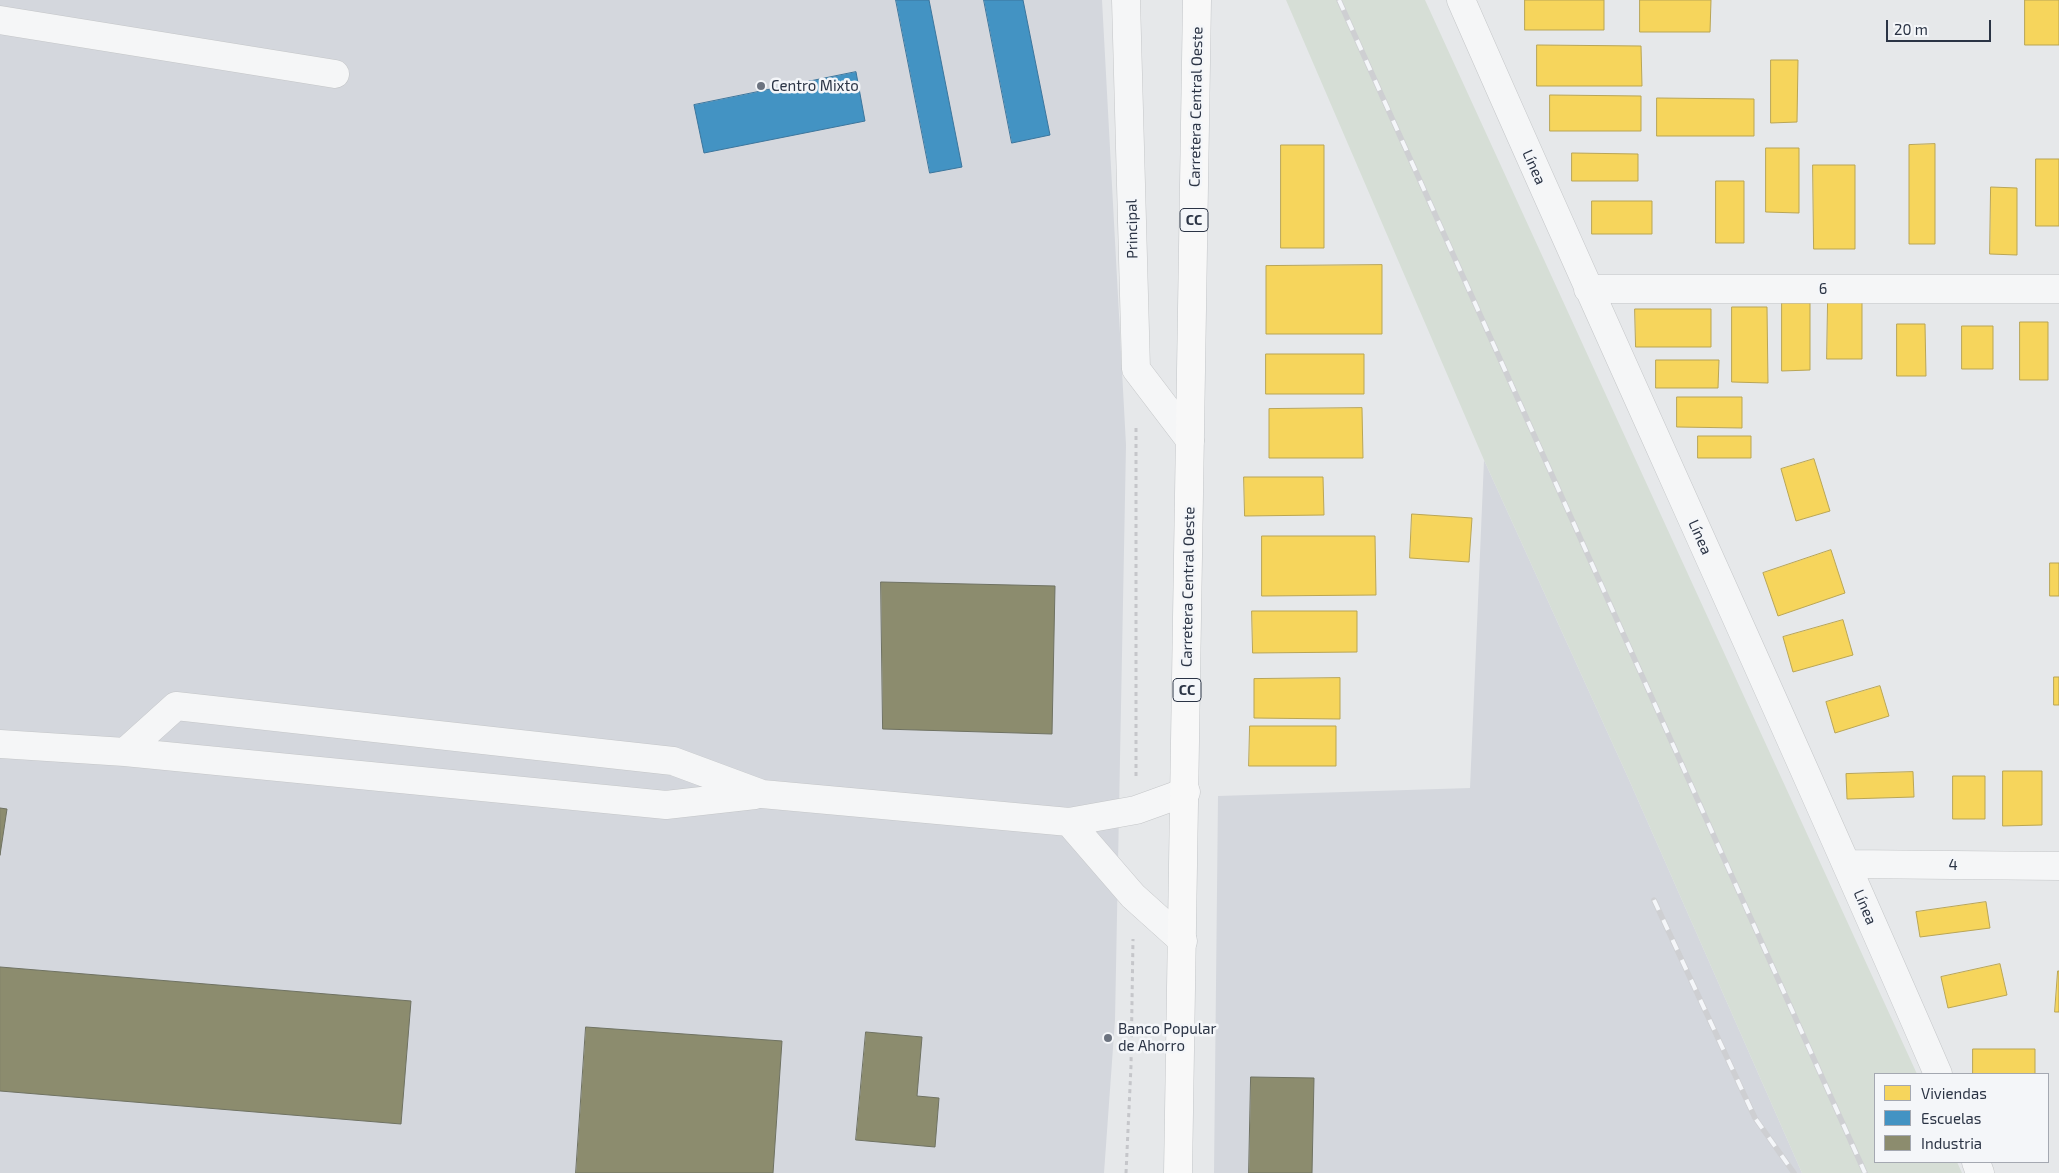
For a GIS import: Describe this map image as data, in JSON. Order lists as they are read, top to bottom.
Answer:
{
  "streets": {
    "main road": ["Carretera Central Oeste", "CC"],
    "street": [
      "Línea",
      "Principal",
      "6",
      "4"
    ]
  },
  "crossings": [
    ["Carretera Central Oeste", "Principal"],
    ["Línea", "6"],
    ["Línea", "4"]
  ],
  "places": ["Centro Mixto", "Banco Popular de Ahorro"],
  "legend": ["Viviendas", "Escuelas", "Industria"],
  "scale_bar": "20 m"
}
